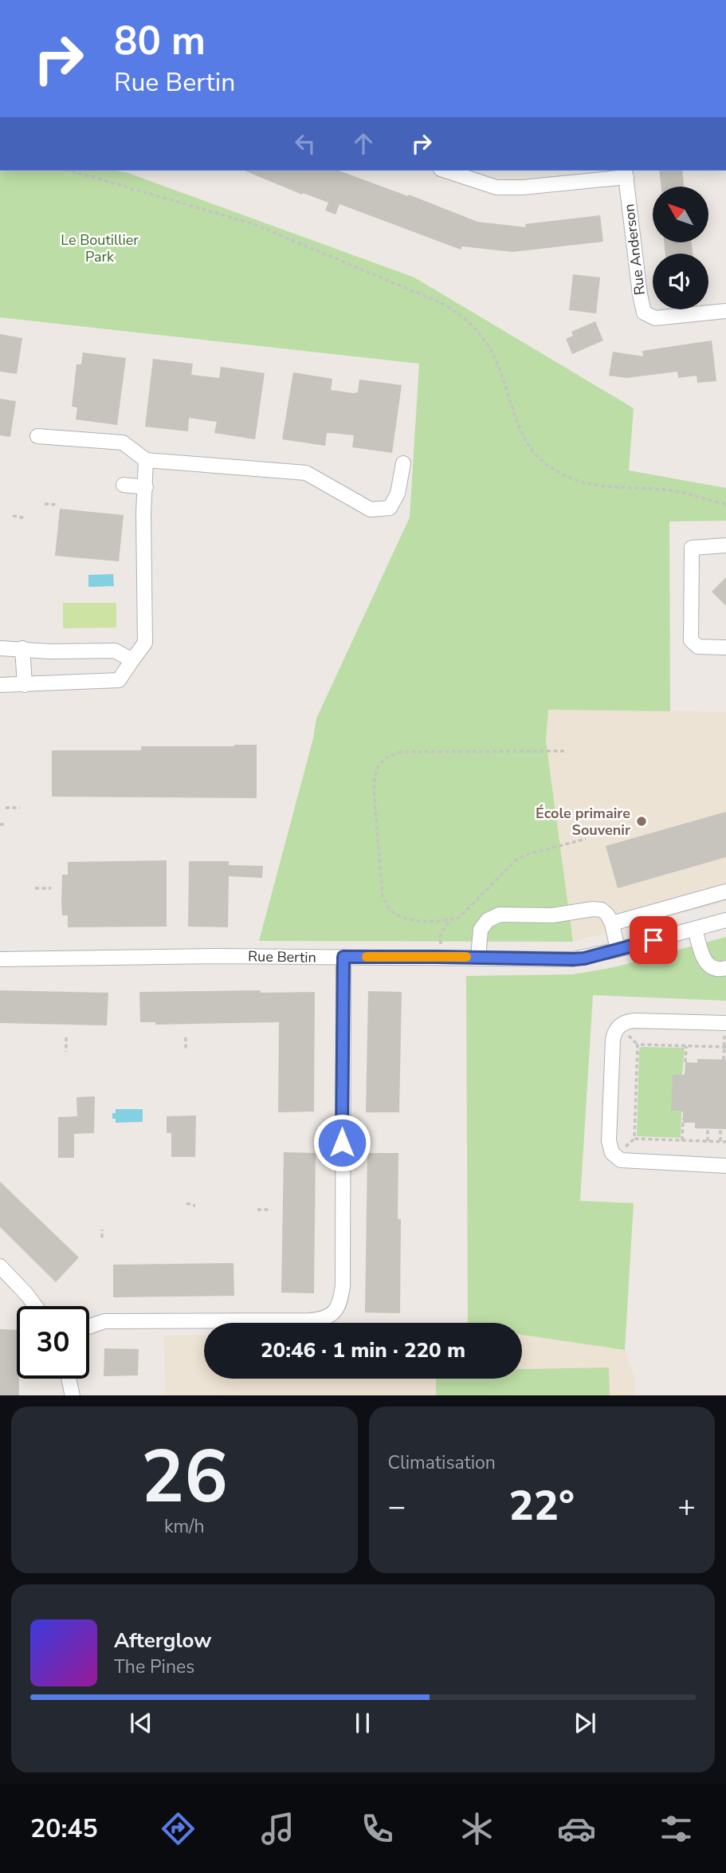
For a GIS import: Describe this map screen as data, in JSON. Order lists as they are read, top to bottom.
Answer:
{
  "streets": {
    "street": ["Rue Anderson", "Rue Bertin"]
  },
  "parks": ["Le Boutillier Park"],
  "places": ["École primaire Souvenir"],
  "north": "top left",
  "page": {
    "turn": ["80 m", "Rue Bertin"],
    "limit": "30",
    "trip": "20:46 · 1 min · 220 m",
    "tile": [
      ["26", "km/h"],
      "Climatisation"
    ],
    "heat": ["−", "22°", "+"],
    "song": ["Afterglow", "The Pines"],
    "tabs": "20:45"
  }
}
